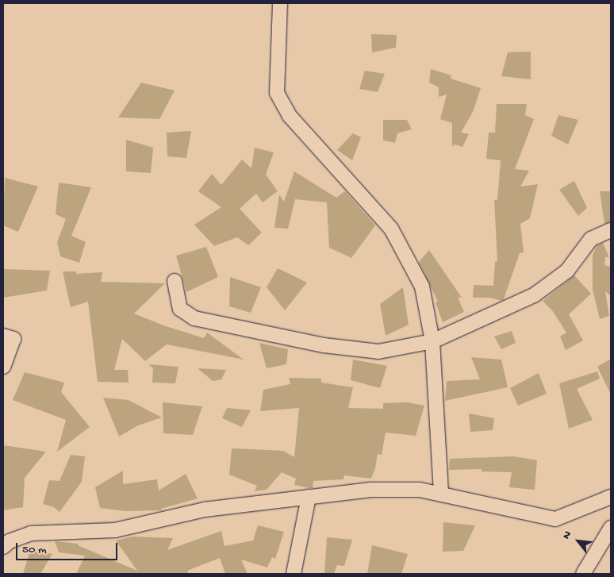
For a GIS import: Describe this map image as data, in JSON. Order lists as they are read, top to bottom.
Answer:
{
  "scale_bar": "50 m",
  "north": "top left"
}
